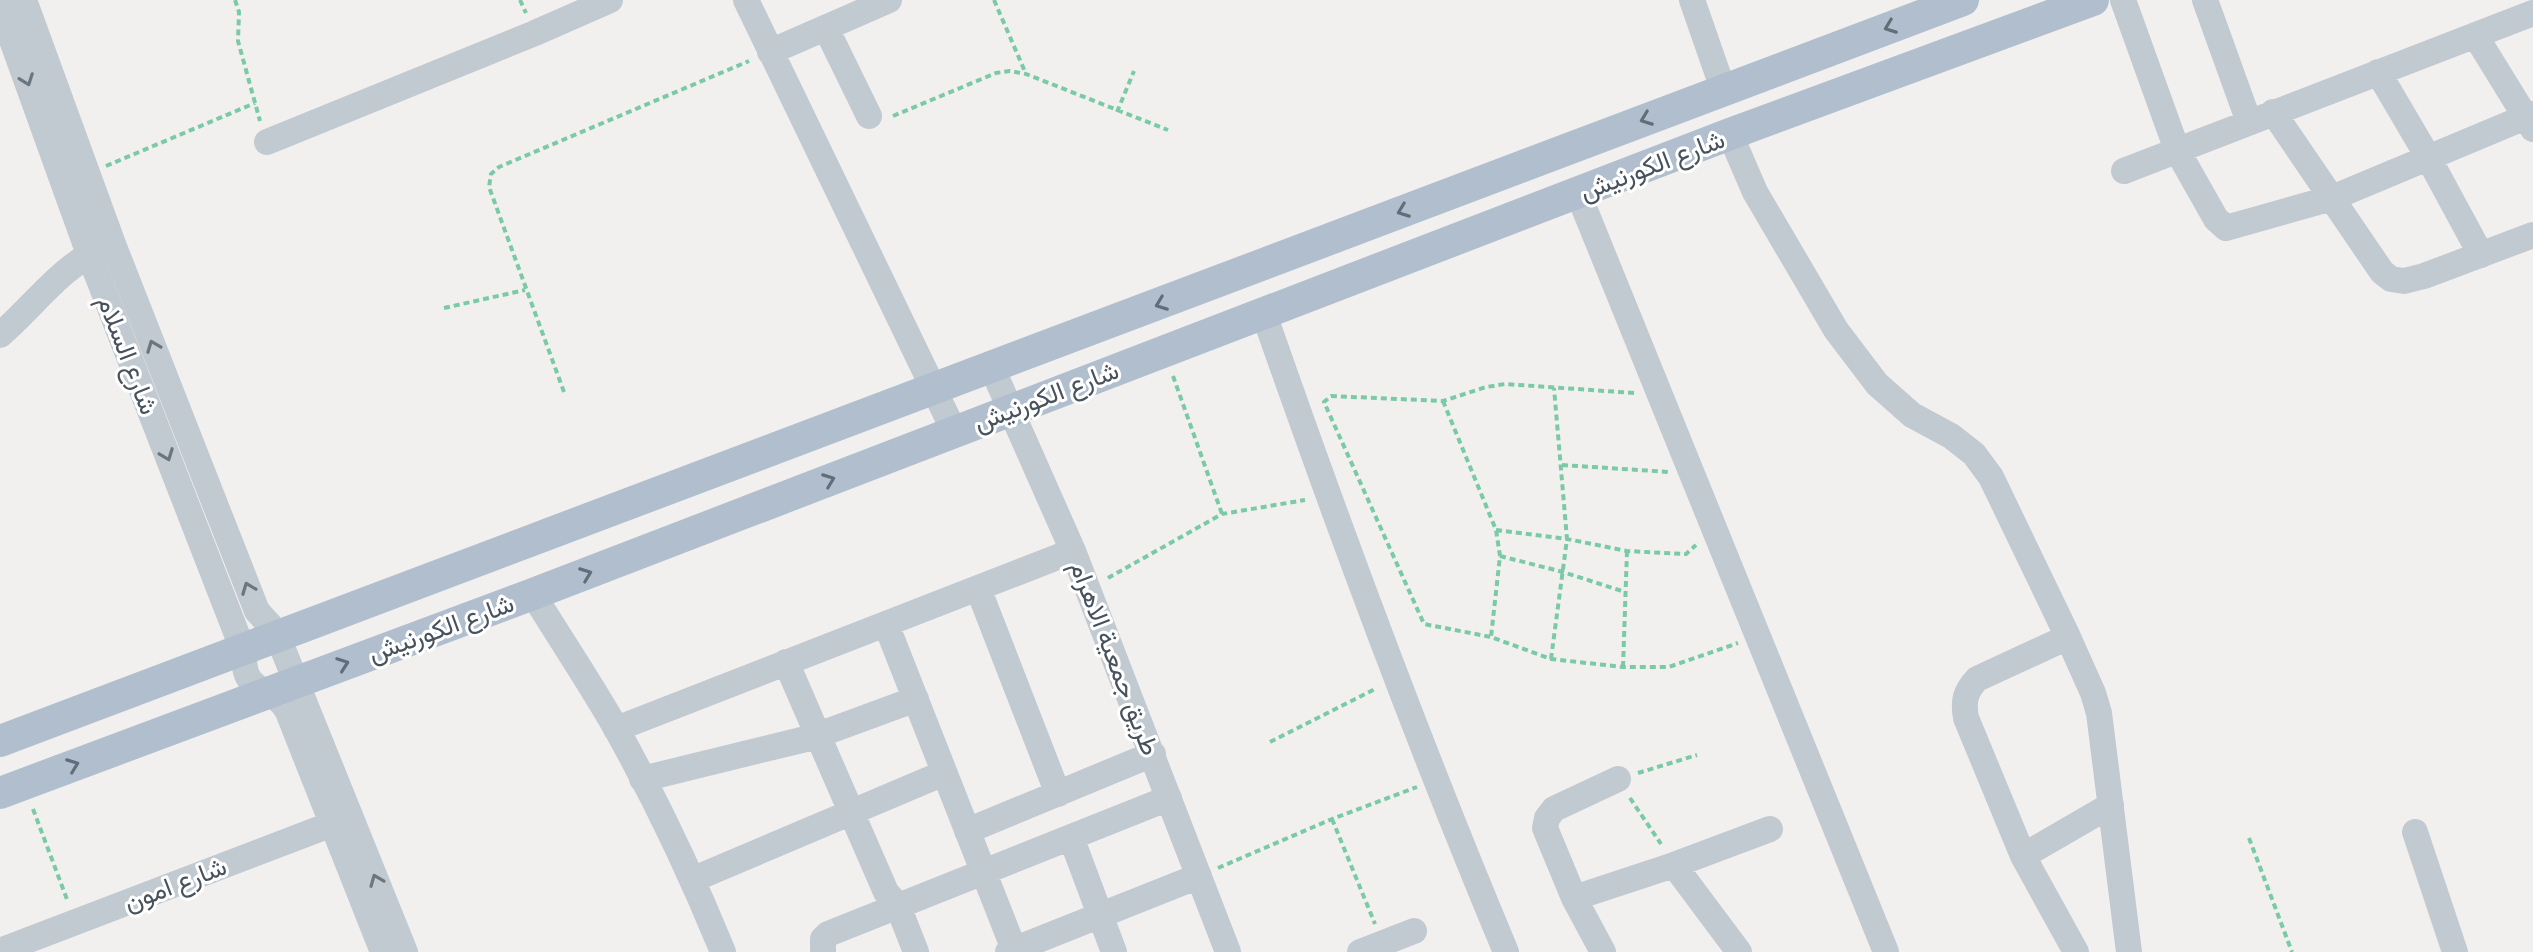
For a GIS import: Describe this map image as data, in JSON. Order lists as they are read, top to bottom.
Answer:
{
  "streets": {
    "main road": ["شارع الكورنيش"],
    "street": ["شارع السلام", "طريق جمعية الاهرام", "شارع امون"]
  },
  "crossings": [
    ["شارع الكورنيش", "شارع السلام"],
    ["شارع الكورنيش", "طريق جمعية الاهرام"]
  ]
}
